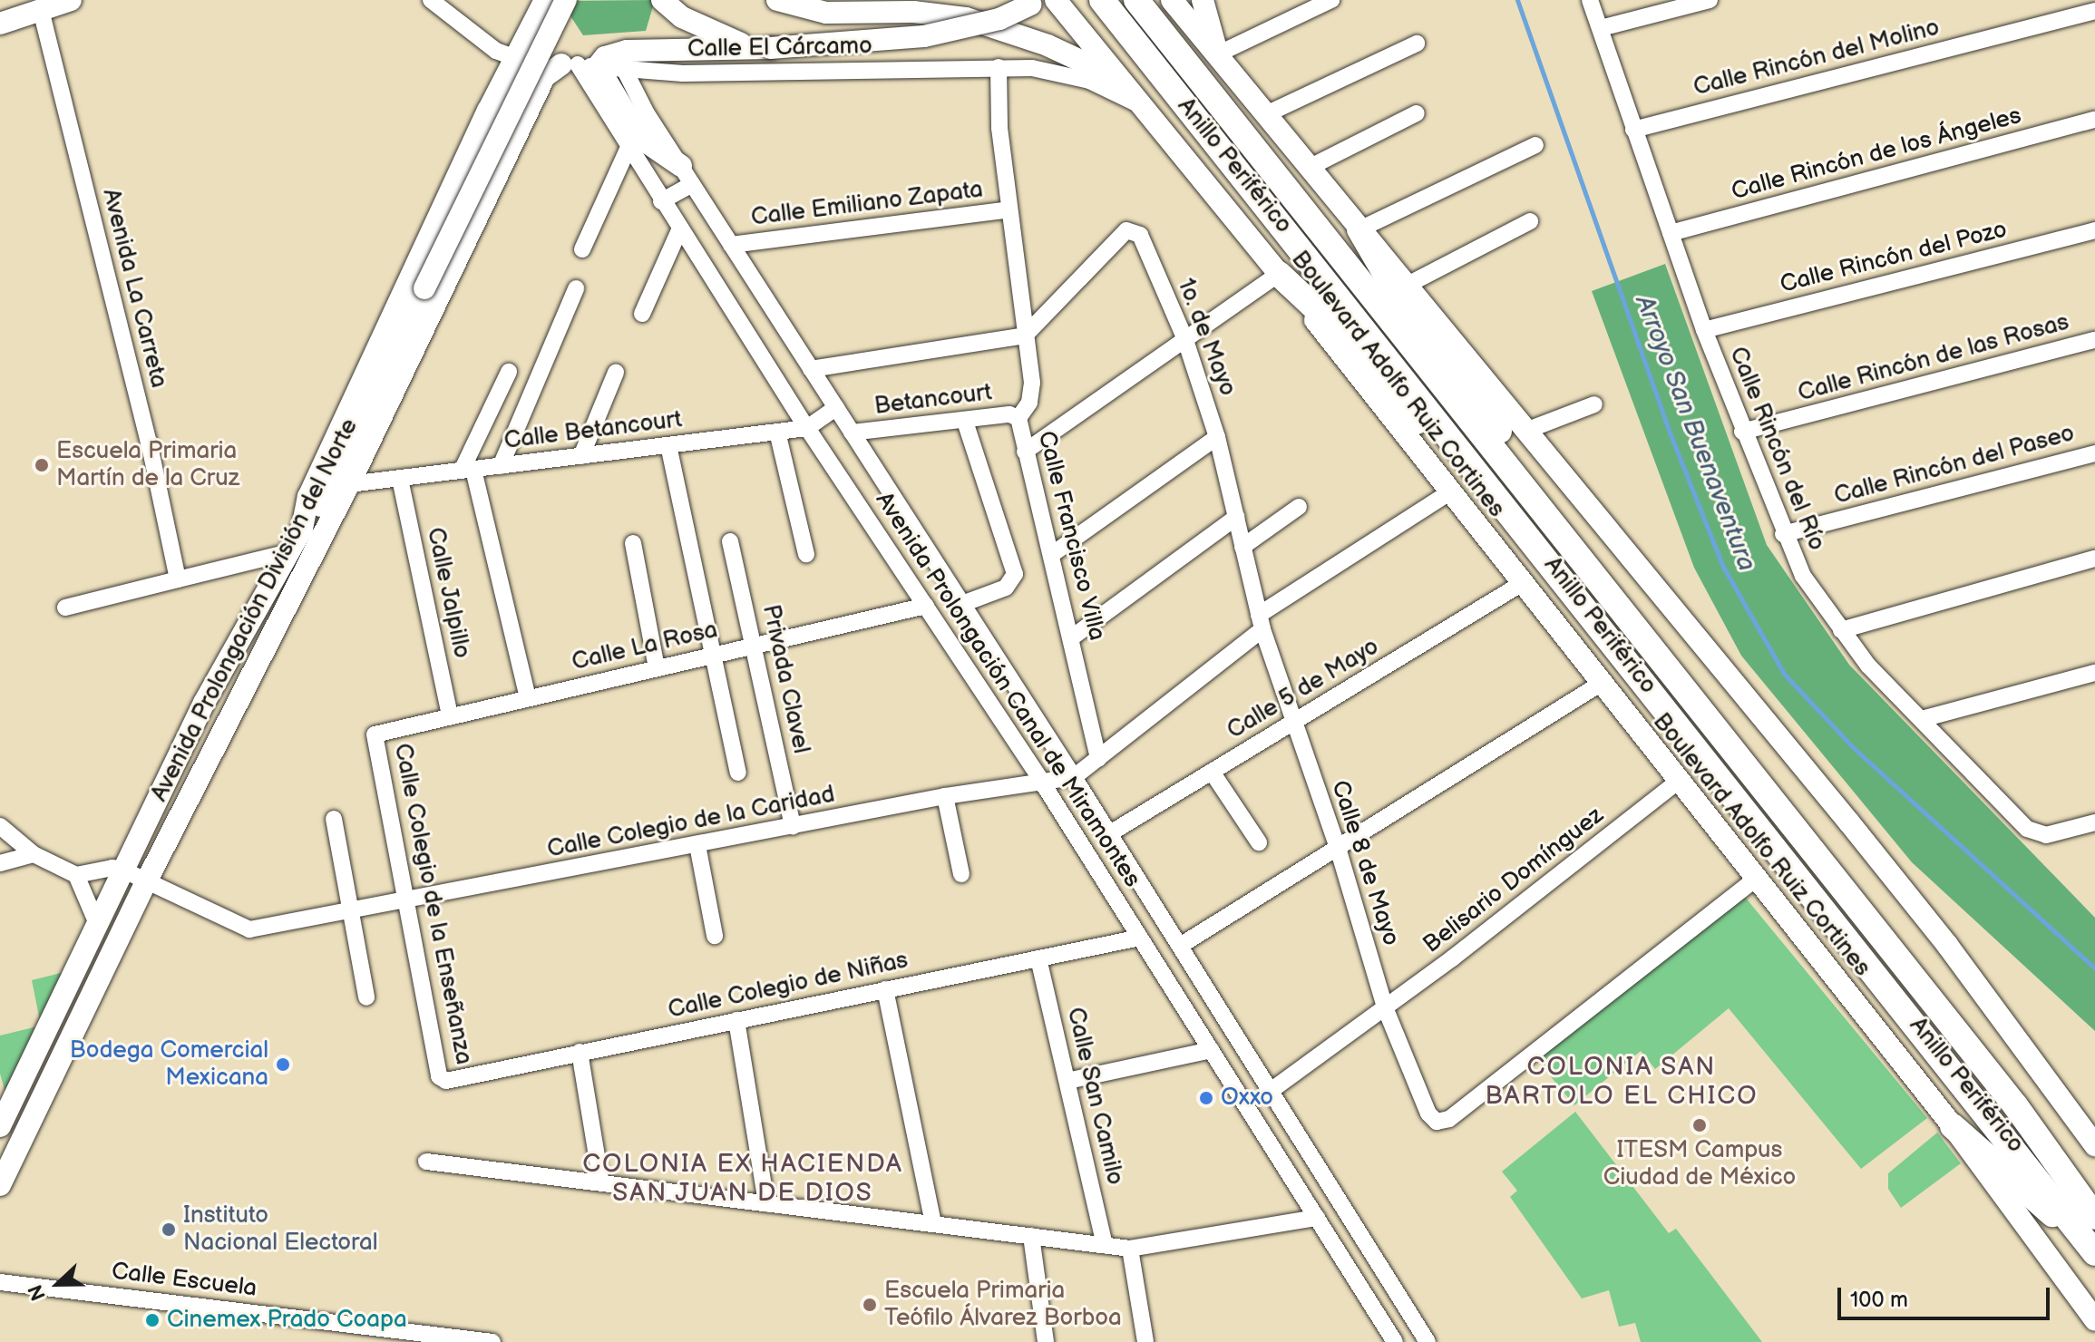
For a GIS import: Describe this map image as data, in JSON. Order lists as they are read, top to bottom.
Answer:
{
  "streets": {
    "highway": ["Anillo Periférico"],
    "main road": ["Boulevard Adolfo Ruiz Cortines", "Avenida Prolongación División del Norte"],
    "street": [
      "Calle El Cárcamo",
      "Calle Rincón del Molino",
      "Calle Rincón de los Ángeles",
      "Calle Emiliano Zapata",
      "Calle Rincón del Pozo",
      "Avenida La Carreta",
      "1o. de Mayo",
      "Calle Rincón de las Rosas",
      "Betancourt",
      "Calle Betancourt",
      "Calle Rincón del Río",
      "Calle Rincón del Paseo",
      "Calle Francisco Villa",
      "Calle Jalpillo",
      "Calle La Rosa",
      "Privada Clavel",
      "Calle 5 de Mayo",
      "Avenida Prolongación Canal de Miramontes",
      "Calle Colegio de la Caridad",
      "Calle 8 de Mayo",
      "Belisario Domínguez",
      "Calle Colegio de la Enseñanza",
      "Calle Colegio de Niñas",
      "Calle San Camilo",
      "Calle Escuela"
    ]
  },
  "crossings": [
    ["Calle El Cárcamo", "Boulevard Adolfo Ruiz Cortines"],
    ["Calle El Cárcamo", "Calle Francisco Villa"],
    ["Calle El Cárcamo", "Avenida Prolongación División del Norte"],
    ["Calle El Cárcamo", "Avenida Prolongación Canal de Miramontes"],
    ["Calle Rincón del Molino", "Calle Rincón del Río"],
    ["Calle Rincón de los Ángeles", "Calle Rincón del Río"],
    ["Calle Emiliano Zapata", "Calle Francisco Villa"],
    ["Calle Emiliano Zapata", "Avenida Prolongación Canal de Miramontes"],
    ["Calle Rincón del Pozo", "Calle Rincón del Río"],
    ["1o. de Mayo", "Calle Francisco Villa"],
    ["1o. de Mayo", "Calle 8 de Mayo"],
    ["Calle Rincón de las Rosas", "Calle Rincón del Río"],
    ["Boulevard Adolfo Ruiz Cortines", "Calle 5 de Mayo"],
    ["Boulevard Adolfo Ruiz Cortines", "Calle 8 de Mayo"],
    ["Boulevard Adolfo Ruiz Cortines", "Belisario Domínguez"],
    ["Betancourt", "Calle Francisco Villa"],
    ["Betancourt", "Avenida Prolongación Canal de Miramontes"],
    ["Calle Betancourt", "Calle Jalpillo"],
    ["Calle Betancourt", "Avenida Prolongación División del Norte"],
    ["Calle Betancourt", "Avenida Prolongación Canal de Miramontes"],
    ["Calle Rincón del Río", "Calle Rincón del Paseo"],
    ["Calle Jalpillo", "Calle La Rosa"],
    ["Avenida Prolongación División del Norte", "Avenida Prolongación Canal de Miramontes"],
    ["Avenida Prolongación División del Norte", "Calle Colegio de la Caridad"],
    ["Calle La Rosa", "Privada Clavel"],
    ["Calle La Rosa", "Avenida Prolongación Canal de Miramontes"],
    ["Calle La Rosa", "Calle Colegio de la Enseñanza"],
    ["Privada Clavel", "Calle Colegio de la Caridad"],
    ["Calle 5 de Mayo", "Avenida Prolongación Canal de Miramontes"],
    ["Calle 5 de Mayo", "Calle 8 de Mayo"],
    ["Avenida Prolongación Canal de Miramontes", "Calle Colegio de la Caridad"],
    ["Avenida Prolongación Canal de Miramontes", "Belisario Domínguez"],
    ["Avenida Prolongación Canal de Miramontes", "Calle Colegio de Niñas"],
    ["Calle Colegio de la Caridad", "Calle Colegio de la Enseñanza"],
    ["Calle 8 de Mayo", "Belisario Domínguez"],
    ["Calle Colegio de la Enseñanza", "Calle Colegio de Niñas"],
    ["Calle Colegio de Niñas", "Calle San Camilo"]
  ],
  "districts": ["COLONIA SAN BARTOLO EL CHICO", "COLONIA EX HACIENDA SAN JUAN DE DIOS"],
  "water": ["Arroyo San Buenaventura"],
  "places": [
    "Escuela Primaria Martín de la Cruz",
    "Bodega Comercial Mexicana",
    "Oxxo",
    "ITESM Campus Ciudad de México",
    "Instituto Nacional Electoral",
    "Escuela Primaria Teófilo Álvarez Borboa",
    "Cinemex Prado Coapa"
  ],
  "scale_bar": "100 m",
  "north": "left"
}
